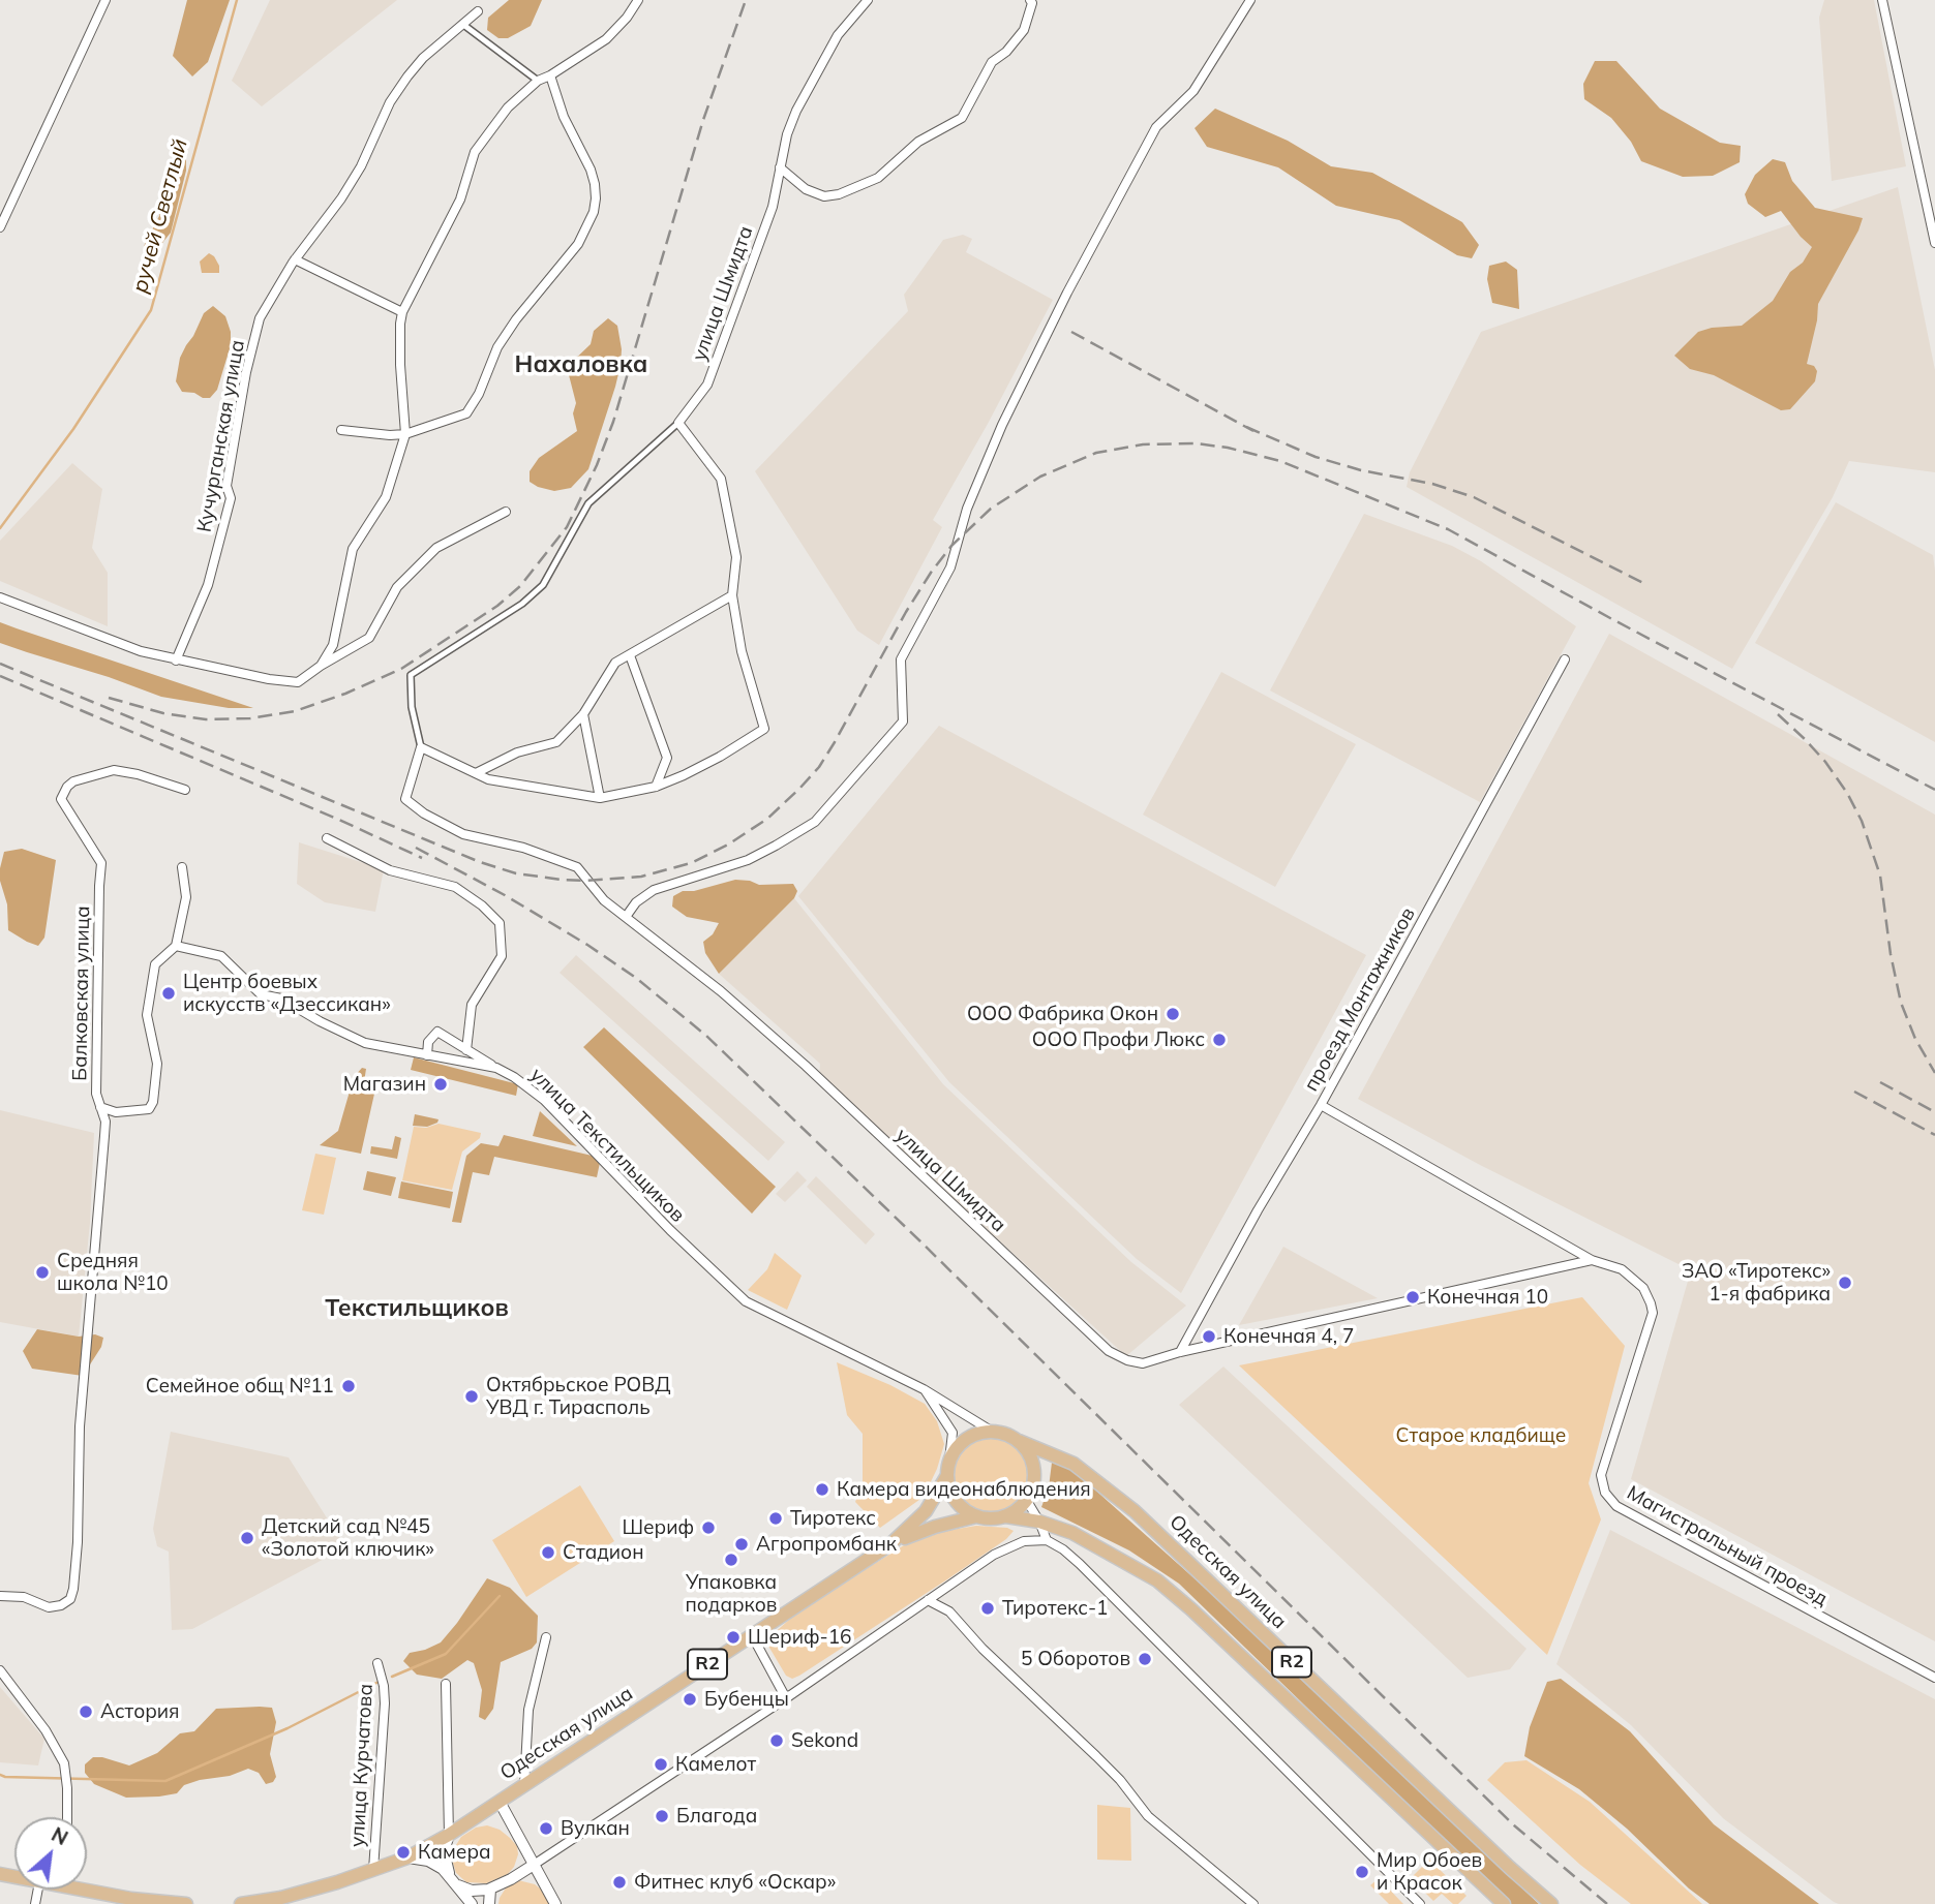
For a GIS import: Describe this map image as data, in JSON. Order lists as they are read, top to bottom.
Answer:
{
  "streets": {
    "main road": ["Одесская улица", "R2"],
    "street": [
      "улица Шмидта",
      "Кучурганская улица",
      "Балковская улица",
      "проезд Монтажников",
      "улица Текстильщиков",
      "Магистральный проезд",
      "улица Курчатова"
    ]
  },
  "crossings": [
    ["улица Шмидта", "проезд Монтажников"],
    ["улица Шмидта", "Магистральный проезд"],
    ["проезд Монтажников", "Магистральный проезд"],
    ["улица Текстильщиков", "Одесская улица"],
    ["улица Текстильщиков", "R2"],
    ["Одесская улица", "R2"],
    ["Одесская улица", "улица Курчатова"]
  ],
  "districts": ["Нахаловка", "Текстильщиков"],
  "water": ["ручей Светлый"],
  "parks": ["Старое кладбище"],
  "places": [
    "Центр боевых искусств «Дзессикан»",
    "ООО Фабрика Окон",
    "ООО Профи Люкс",
    "Магазин",
    "Средняя школа №10",
    "ЗАО «Тиротекс» 1-я фабрика",
    "Конечная 10",
    "Конечная 4, 7",
    "Семейное общ №11",
    "Октябрьское РОВД УВД г. Тирасполь",
    "Камера видеонаблюдения",
    "Тиротекс",
    "Шериф",
    "Детский сад №45 «Золотой ключик»",
    "Агропромбанк",
    "Стадион",
    "Упаковка подарков",
    "Тиротекс-1",
    "Шериф-16",
    "5 Оборотов",
    "Бубенцы",
    "Астория",
    "Sekond",
    "Камелот",
    "Благода",
    "Вулкан",
    "Камера",
    "Мир Обоев и Красок",
    "Фитнес клуб «Оскар»"
  ],
  "north": "top right"
}
